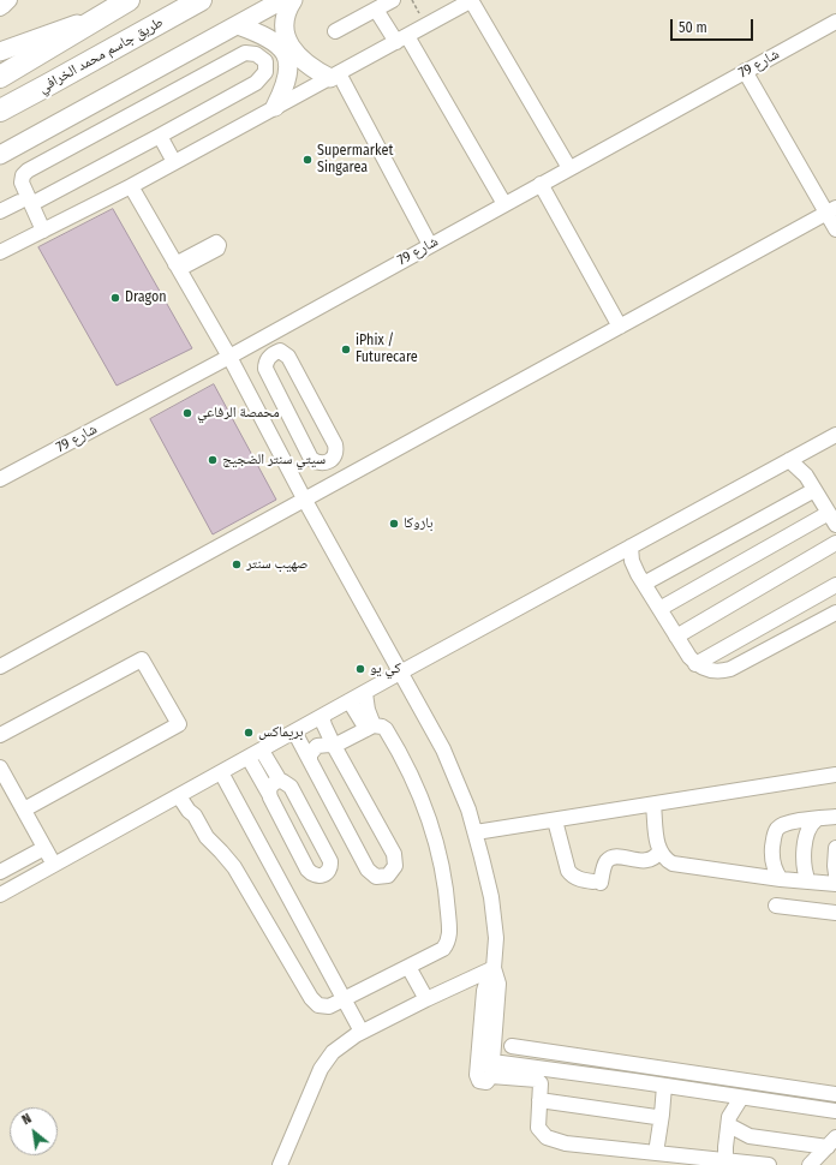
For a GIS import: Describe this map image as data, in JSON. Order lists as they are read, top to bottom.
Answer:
{
  "streets": {
    "highway": ["طريق جاسم محمد الخرافي"],
    "street": ["شارع 79"]
  },
  "places": [
    "Supermarket Singarea",
    "Dragon",
    "iPhix / Futurecare",
    "محمصة الرفاعي",
    "سيتي سنتر الضجيج",
    "بازوكا",
    "صهيب سنتر",
    "كي يو",
    "بريماكس"
  ],
  "scale_bar": "50 m",
  "north": "top left"
}
